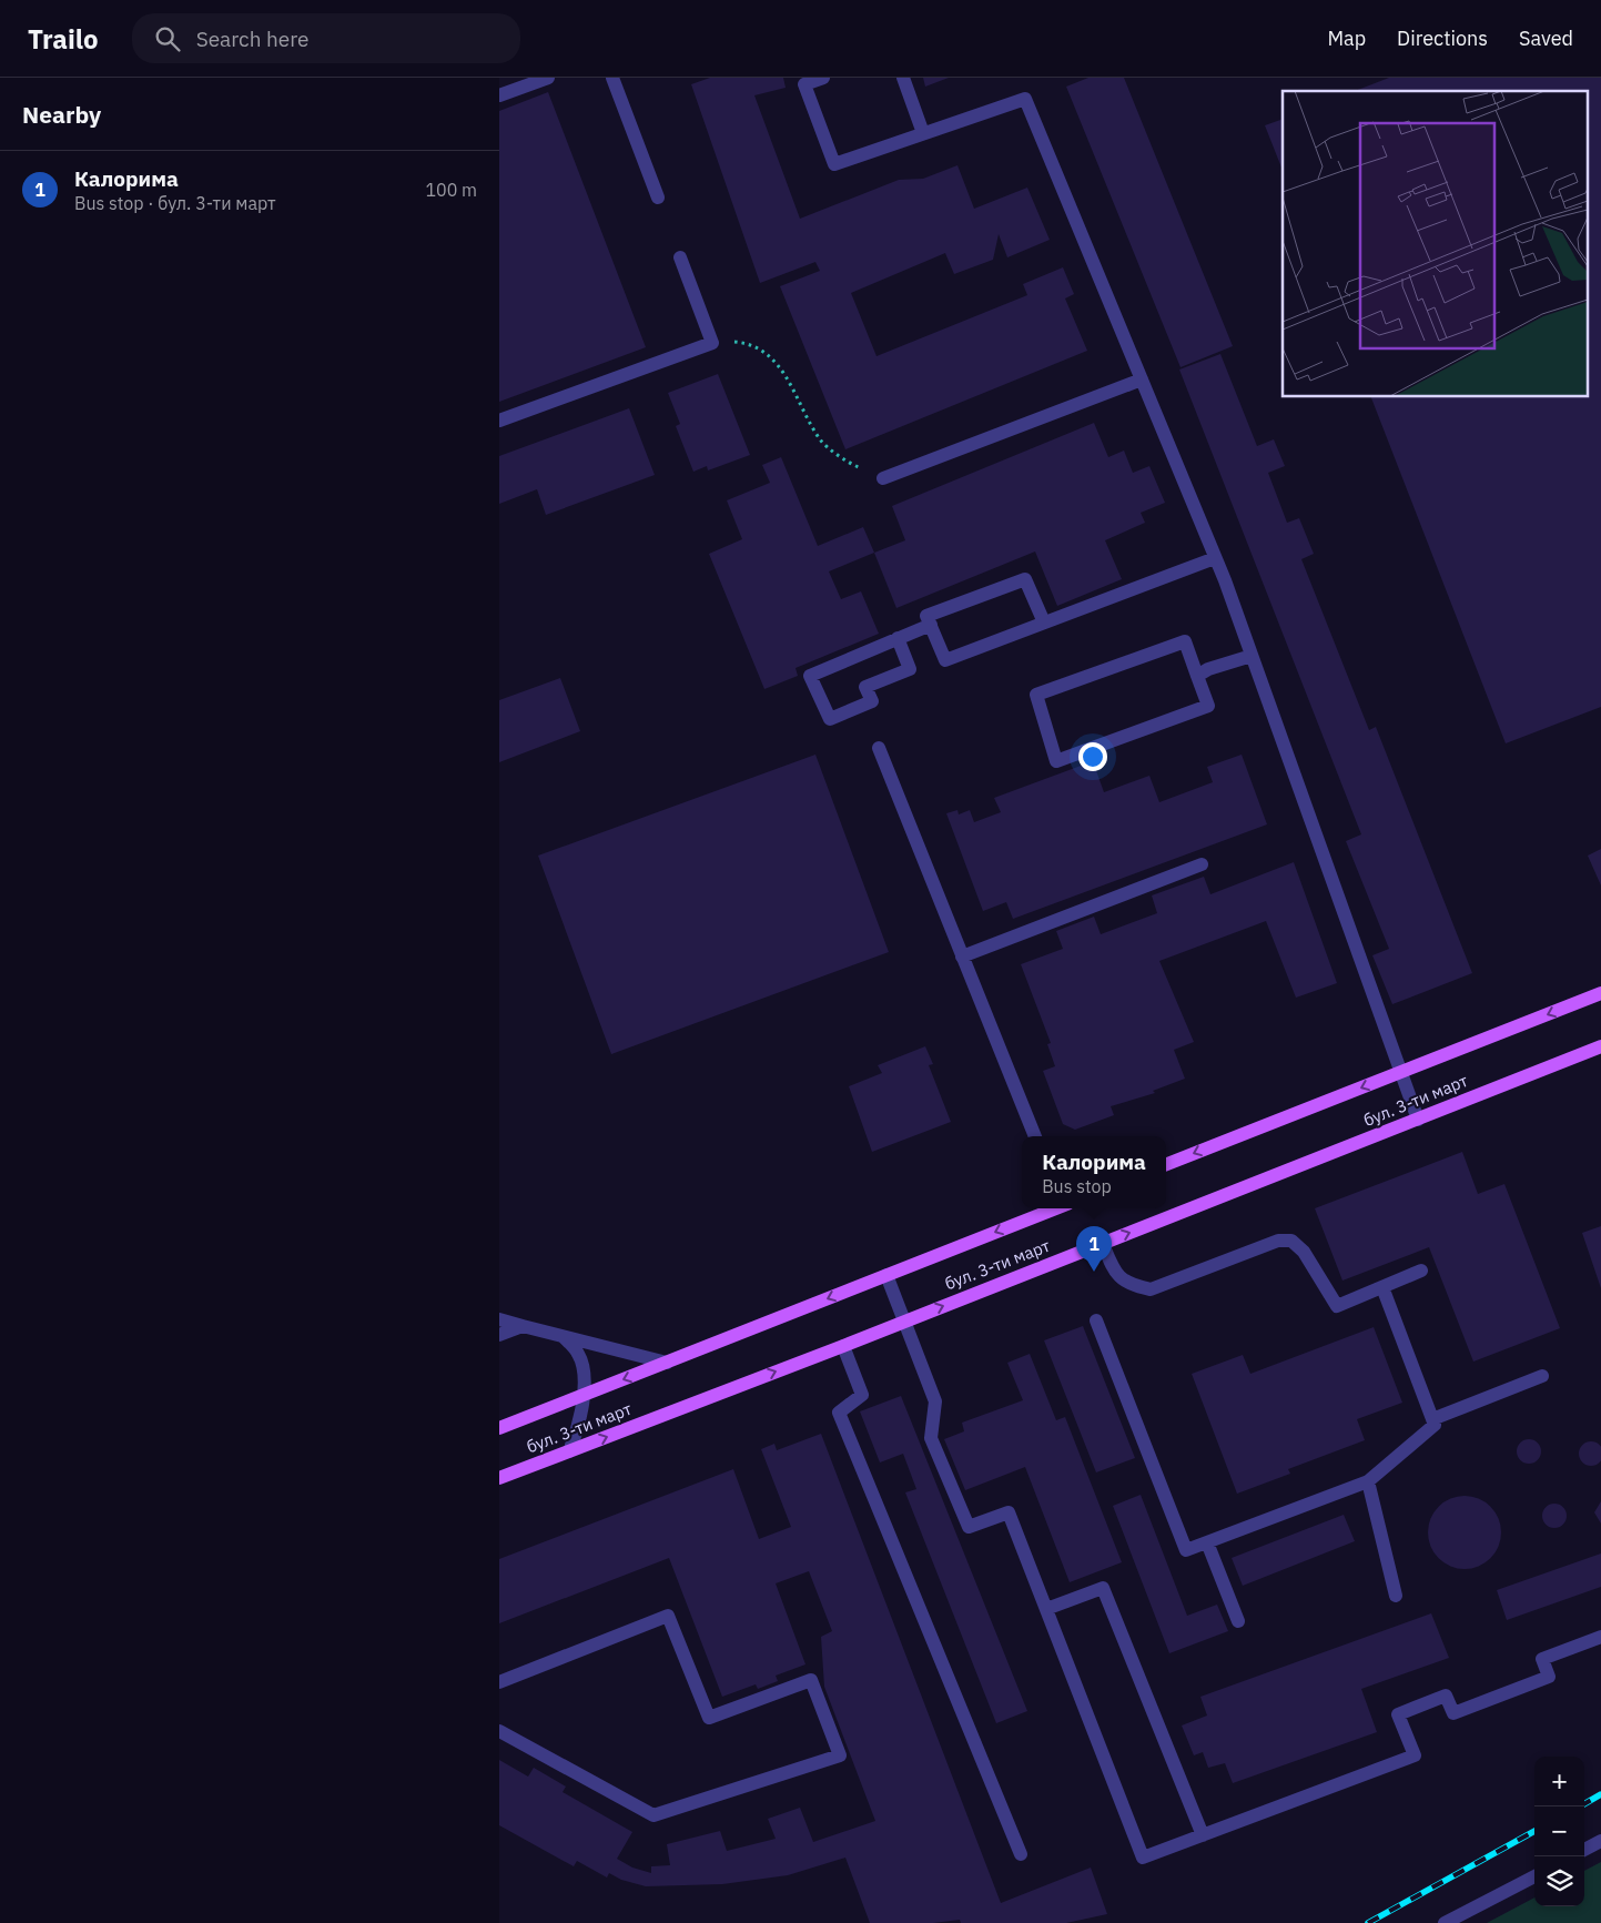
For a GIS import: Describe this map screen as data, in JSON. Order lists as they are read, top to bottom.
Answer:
{
  "streets": {
    "main road": ["бул. 3-ти март"]
  },
  "page": {
    "header": "Trailo",
    "search": "Search here",
    "nav": ["Map", "Directions", "Saved"],
    "heading": "Nearby",
    "list": [
      {
        "mark": "1",
        "name": "Калорима",
        "note": "Bus stop · бул. 3-ти март",
        "value": "100 m"
      }
    ],
    "popup": ["Калорима", "Bus stop"],
    "pins": "1",
    "map_buttons": ["+", "−"]
  }
}
